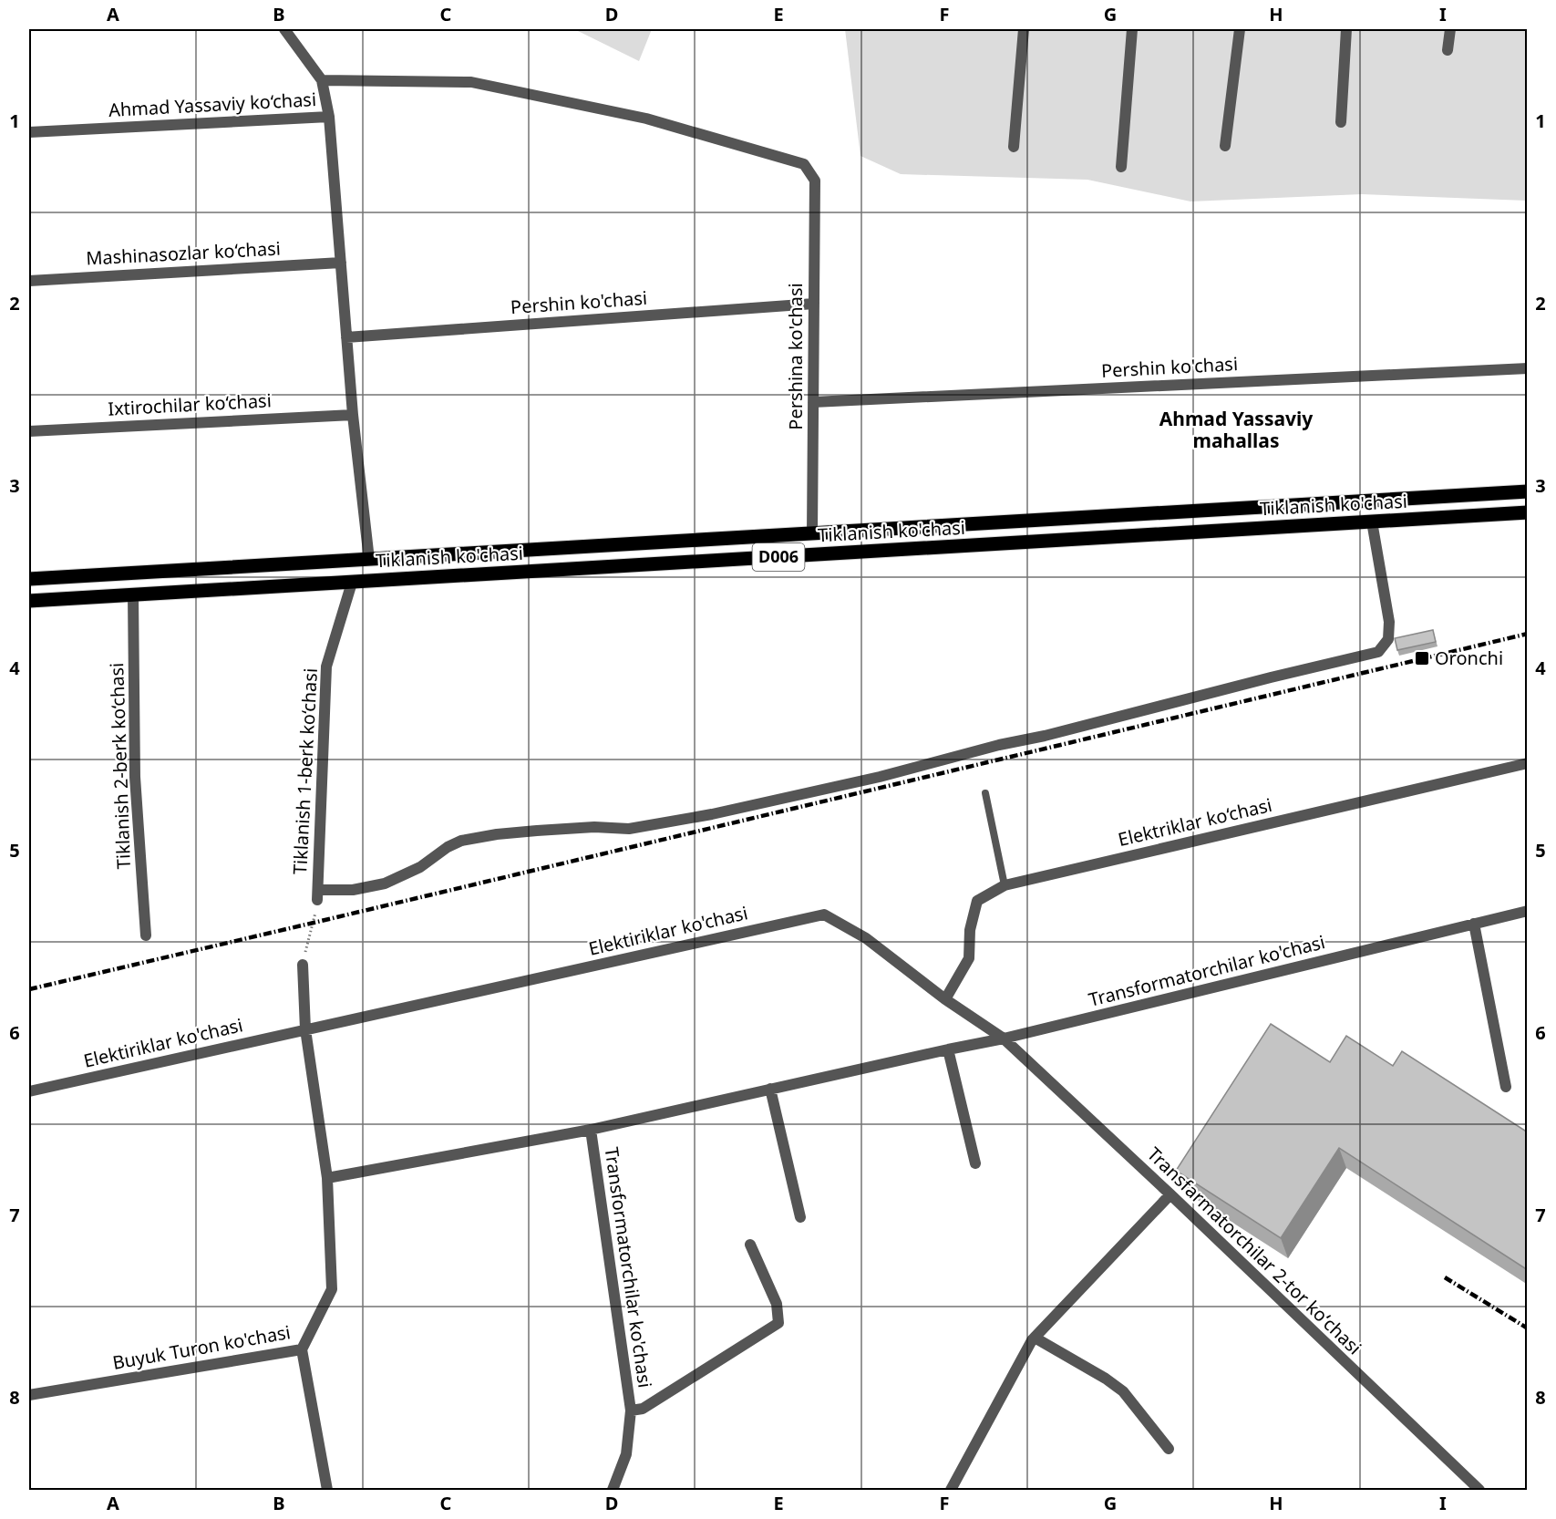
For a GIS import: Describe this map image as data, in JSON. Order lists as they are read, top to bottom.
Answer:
{
  "streets": {
    "main road": ["Tiklanish ko'chasi", "D006"],
    "street": [
      "Ahmad Yassaviy ko‘chasi",
      "Mashinasozlar ko‘chasi",
      "Pershin ko'chasi",
      "Pershina ko'chasi",
      "Ixtirochilar ko‘chasi",
      "Tiklanish 2-berk ko‘chasi",
      "Tiklanish 1-berk ko‘chasi",
      "Elektriklar ko‘chasi",
      "Elektiriklar ko'chasi",
      "Transformatorchilar ko'chasi",
      "Transfarmatorchilar 2-tor koʻchasi",
      "Buyuk Turon ko'chasi"
    ]
  },
  "crossings": [
    ["Ahmad Yassaviy ko‘chasi", "Pershina ko'chasi"],
    ["Pershin ko'chasi", "Pershina ko'chasi"],
    ["Pershina ko'chasi", "D006"],
    ["Tiklanish ko'chasi", "Tiklanish 2-berk ko‘chasi"],
    ["Tiklanish ko'chasi", "Tiklanish 1-berk ko‘chasi"],
    ["Elektriklar ko‘chasi", "Elektiriklar ko'chasi"],
    ["Elektiriklar ko'chasi", "Transformatorchilar ko'chasi"],
    ["Elektiriklar ko'chasi", "Transfarmatorchilar 2-tor koʻchasi"],
    ["Transformatorchilar ko'chasi", "Transfarmatorchilar 2-tor koʻchasi"],
    ["Transformatorchilar ko'chasi", "Buyuk Turon ko'chasi"]
  ],
  "districts": ["Ahmad Yassaviy mahallas"],
  "places": {
    "transit": ["Oronchi"]
  },
  "grid": {
    "columns": [
      "A",
      "B",
      "C",
      "D",
      "E",
      "F",
      "G",
      "H",
      "I"
    ],
    "rows": [
      "1",
      "2",
      "3",
      "4",
      "5",
      "6",
      "7",
      "8"
    ]
  }
}
